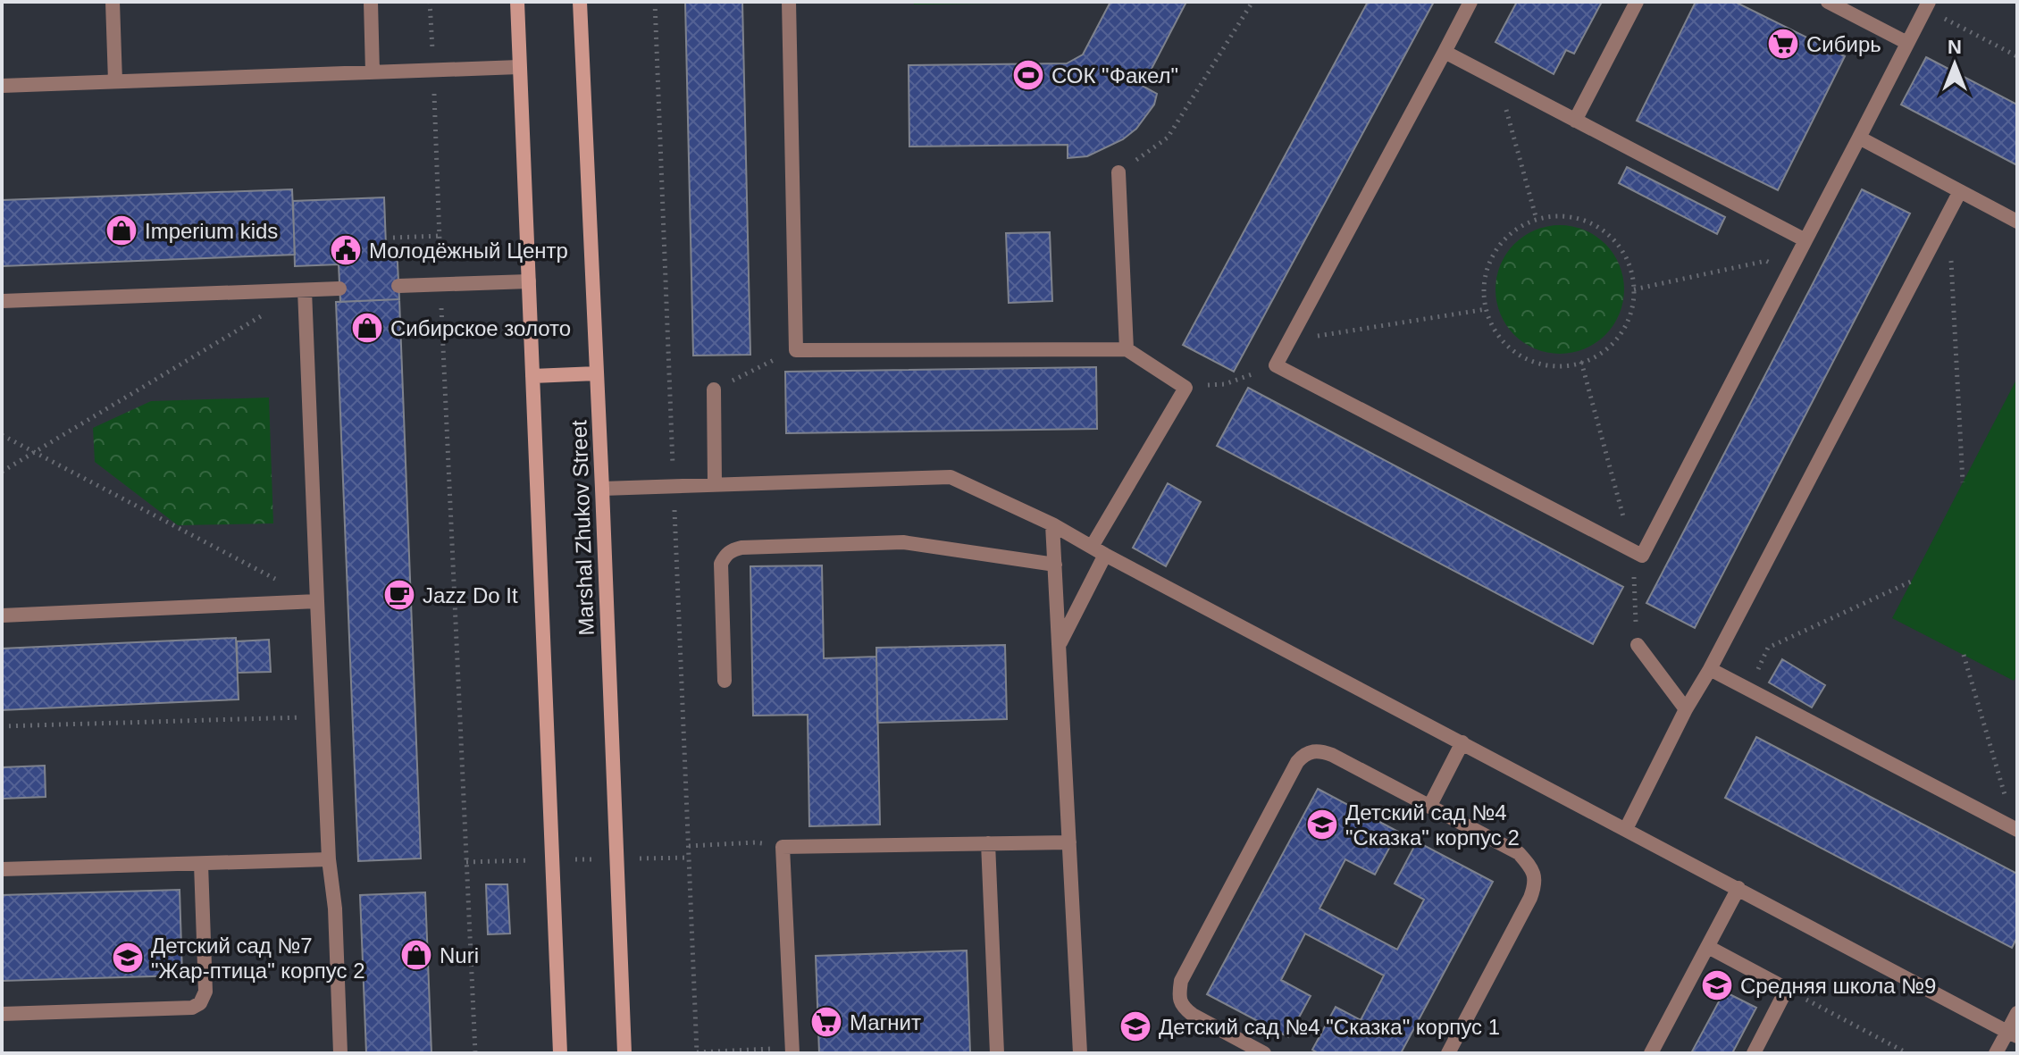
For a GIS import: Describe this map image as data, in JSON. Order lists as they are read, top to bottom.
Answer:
{
  "streets": {
    "main road": ["Marshal Zhukov Street"]
  },
  "places": {
    "supermarket": ["Сибирь", "Магнит"],
    "sports": ["СОК \"Факел\""],
    "shop": ["Imperium kids", "Сибирское золото", "Nuri"],
    "public building": ["Молодёжный Центр"],
    "cafe": ["Jazz Do It"],
    "school or university": [
      "Детский сад №4 \"Сказка\" корпус 2",
      "Детский сад №7 \"Жар-птица\" корпус 2",
      "Средняя школа №9",
      "Детский сад №4 \"Сказка\" корпус 1"
    ]
  },
  "north": "top"
}
